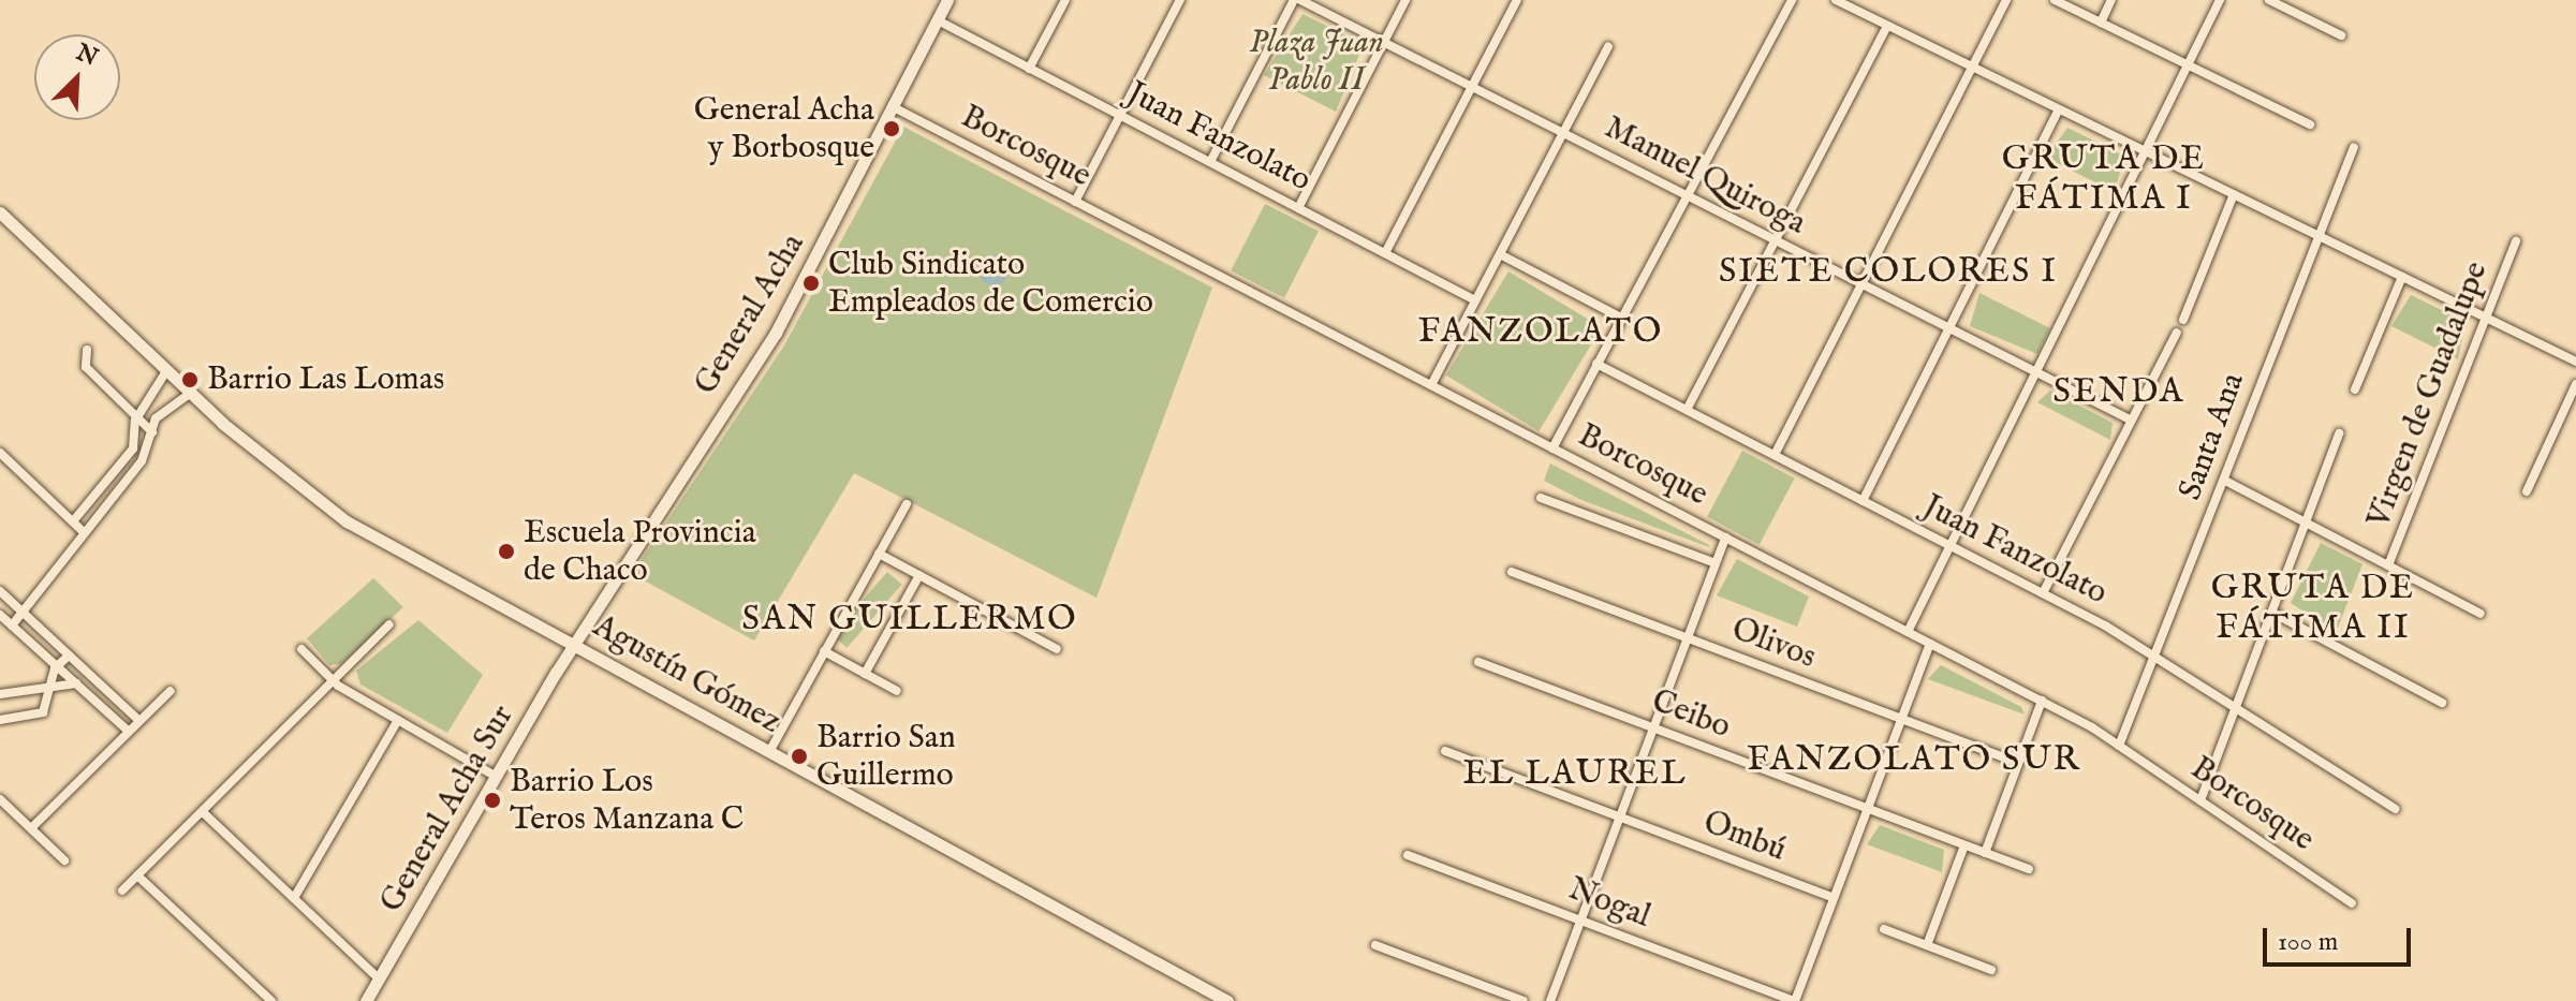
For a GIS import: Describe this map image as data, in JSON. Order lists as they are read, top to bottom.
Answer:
{
  "streets": {
    "main road": ["General Acha", "Agustín Gómez", "General Acha Sur"],
    "street": [
      "Juan Fanzolato",
      "Borcosque",
      "Manuel Quiroga",
      "Virgen de Guadalupe",
      "Santa Ana",
      "Olivos",
      "Ceibo",
      "Ombú",
      "Nogal"
    ]
  },
  "crossings": [
    ["Juan Fanzolato", "General Acha"],
    ["Juan Fanzolato", "Santa Ana"],
    ["Borcosque", "General Acha"],
    ["Borcosque", "Santa Ana"],
    ["General Acha", "Agustín Gómez"],
    ["General Acha", "General Acha Sur"],
    ["Agustín Gómez", "General Acha Sur"]
  ],
  "districts": [
    "GRUTA DE FÁTIMA I",
    "SIETE COLORES I",
    "FANZOLATO",
    "SENDA",
    "GRUTA DE FÁTIMA II",
    "SAN GUILLERMO",
    "FANZOLATO SUR",
    "EL LAUREL"
  ],
  "parks": ["Plaza Juan Pablo II"],
  "places": [
    "General Acha y Borbosque",
    "Club Sindicato Empleados de Comercio",
    "Barrio Las Lomas",
    "Escuela Provincia de Chaco",
    "Barrio San Guillermo",
    "Barrio Los Teros Manzana C"
  ],
  "scale_bar": "100 m",
  "north": "top right"
}
